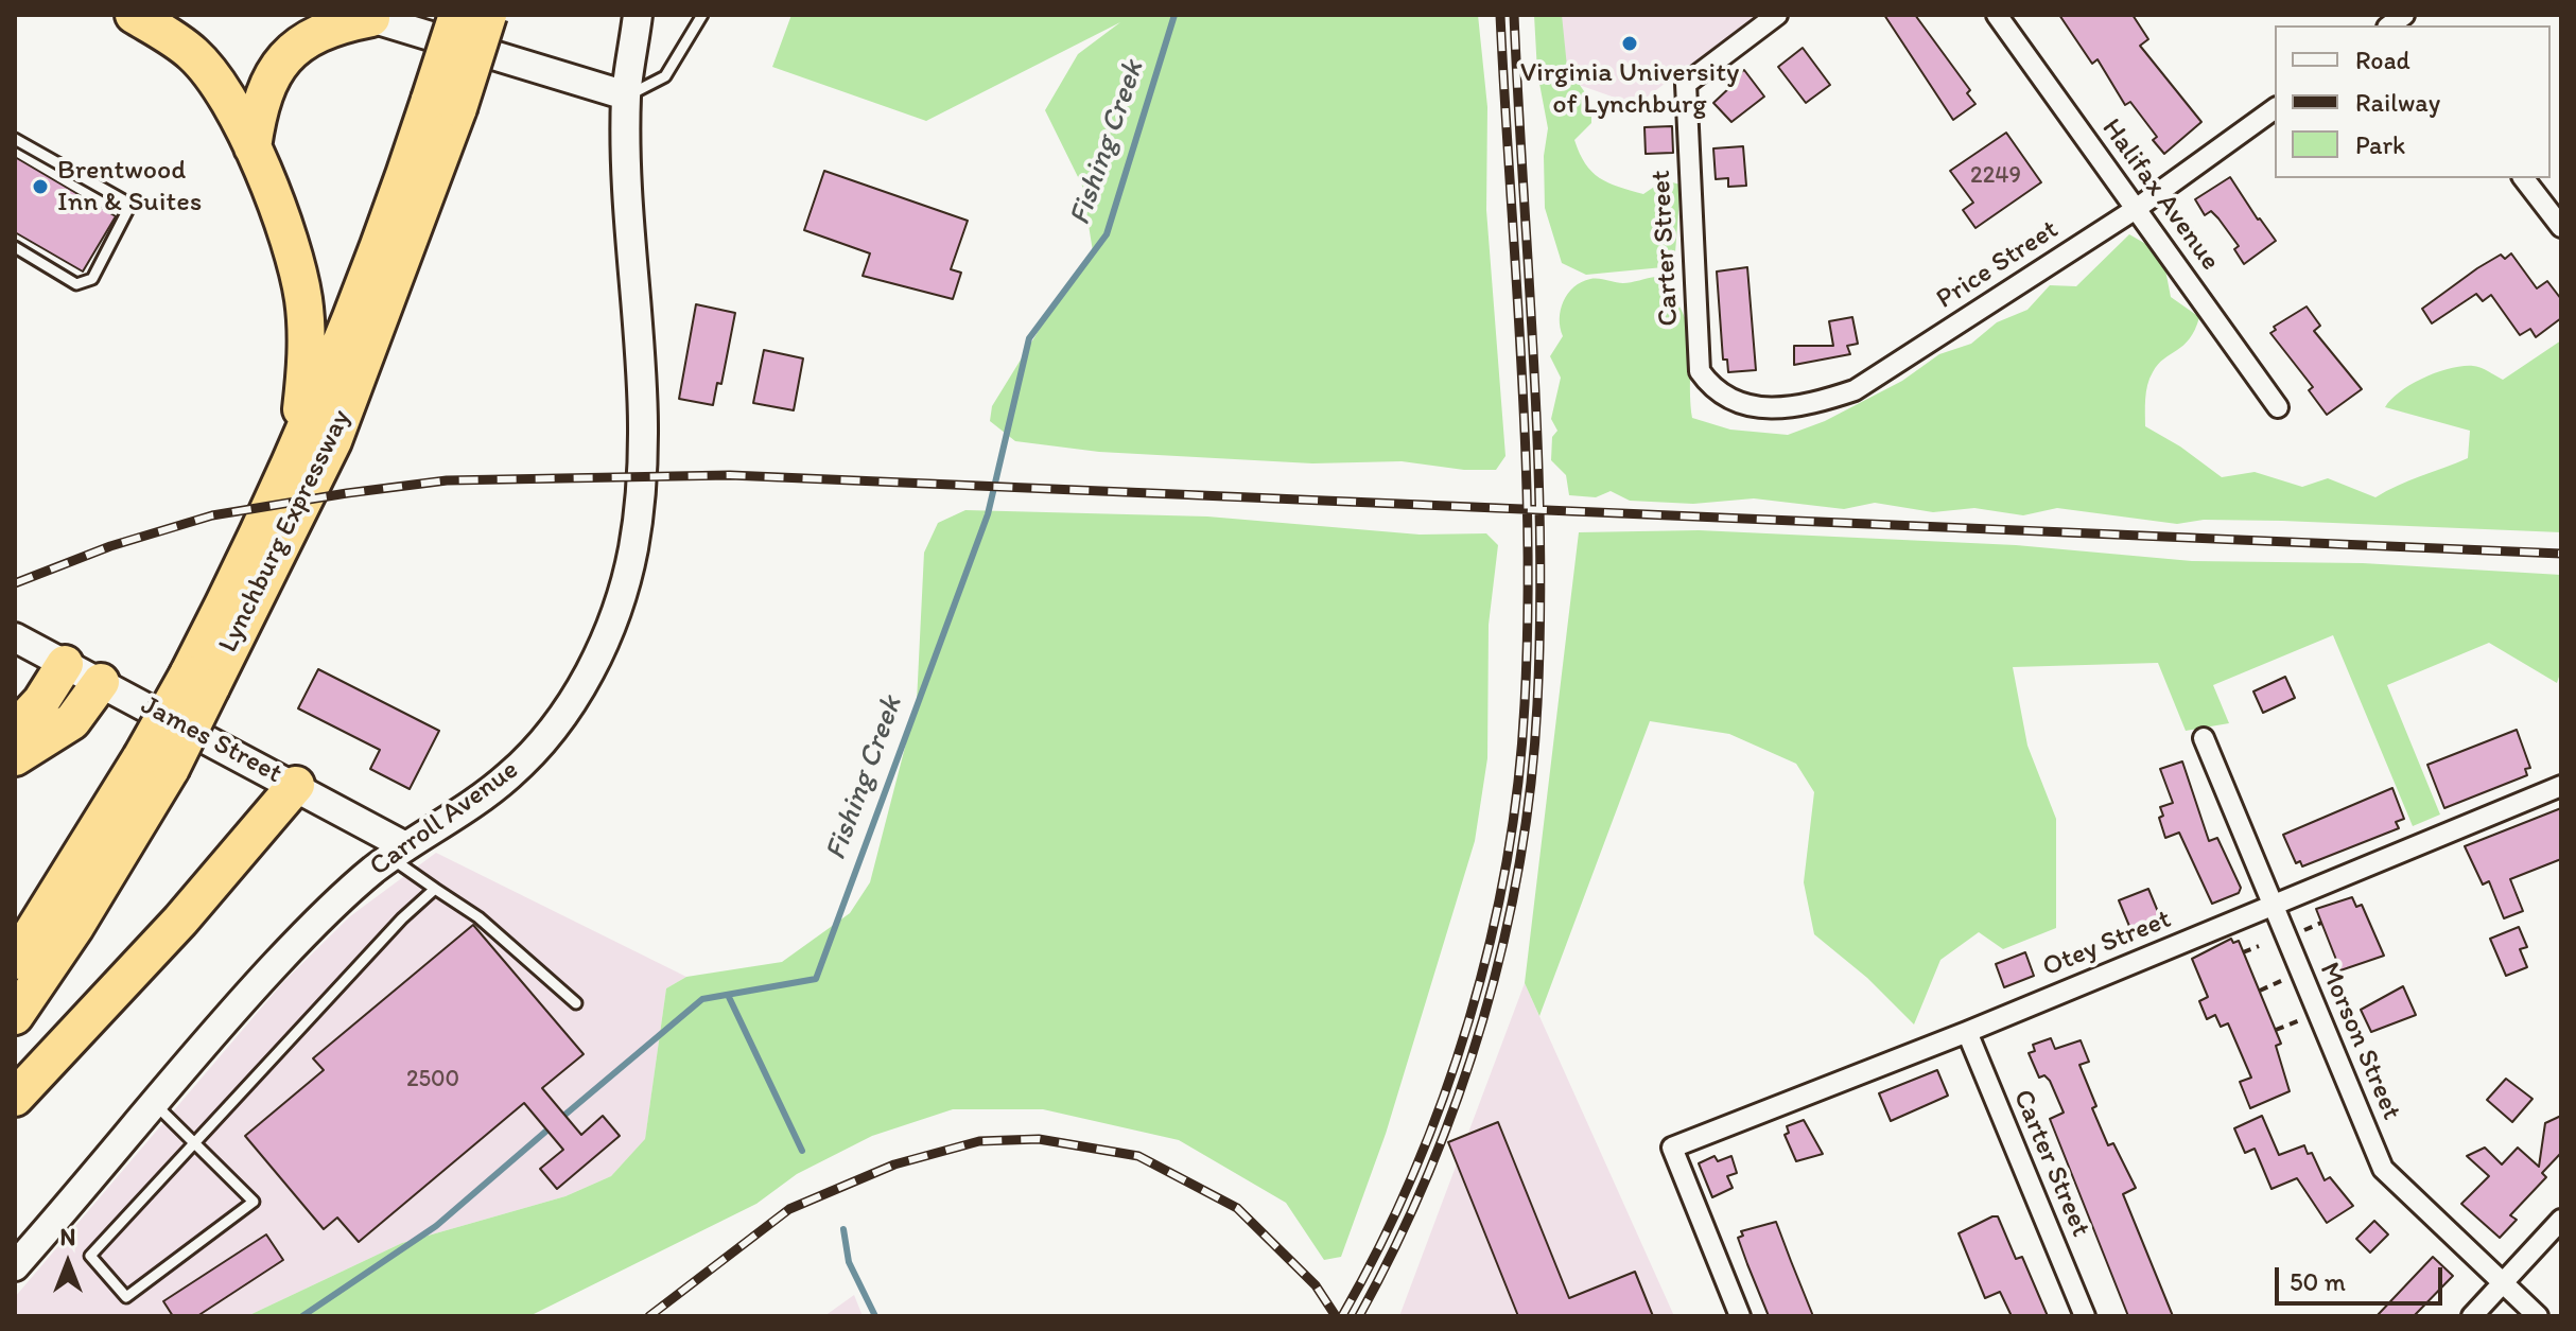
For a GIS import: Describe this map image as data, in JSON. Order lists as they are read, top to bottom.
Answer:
{
  "streets": {
    "highway": ["Lynchburg Expressway"],
    "street": [
      "Halifax Avenue",
      "Carter Street",
      "Price Street",
      "James Street",
      "Carroll Avenue",
      "Otey Street",
      "Morson Street"
    ]
  },
  "crossings": [
    ["Halifax Avenue", "Price Street"],
    ["Carter Street", "Price Street"],
    ["Carter Street", "Otey Street"],
    ["James Street", "Carroll Avenue"],
    ["Otey Street", "Morson Street"]
  ],
  "water": ["Fishing Creek"],
  "places": ["Virginia University of Lynchburg", "Brentwood Inn & Suites"],
  "house_numbers": ["2249", "2500"],
  "legend": ["Road", "Railway", "Park"],
  "scale_bar": "50 m",
  "north": "top"
}
